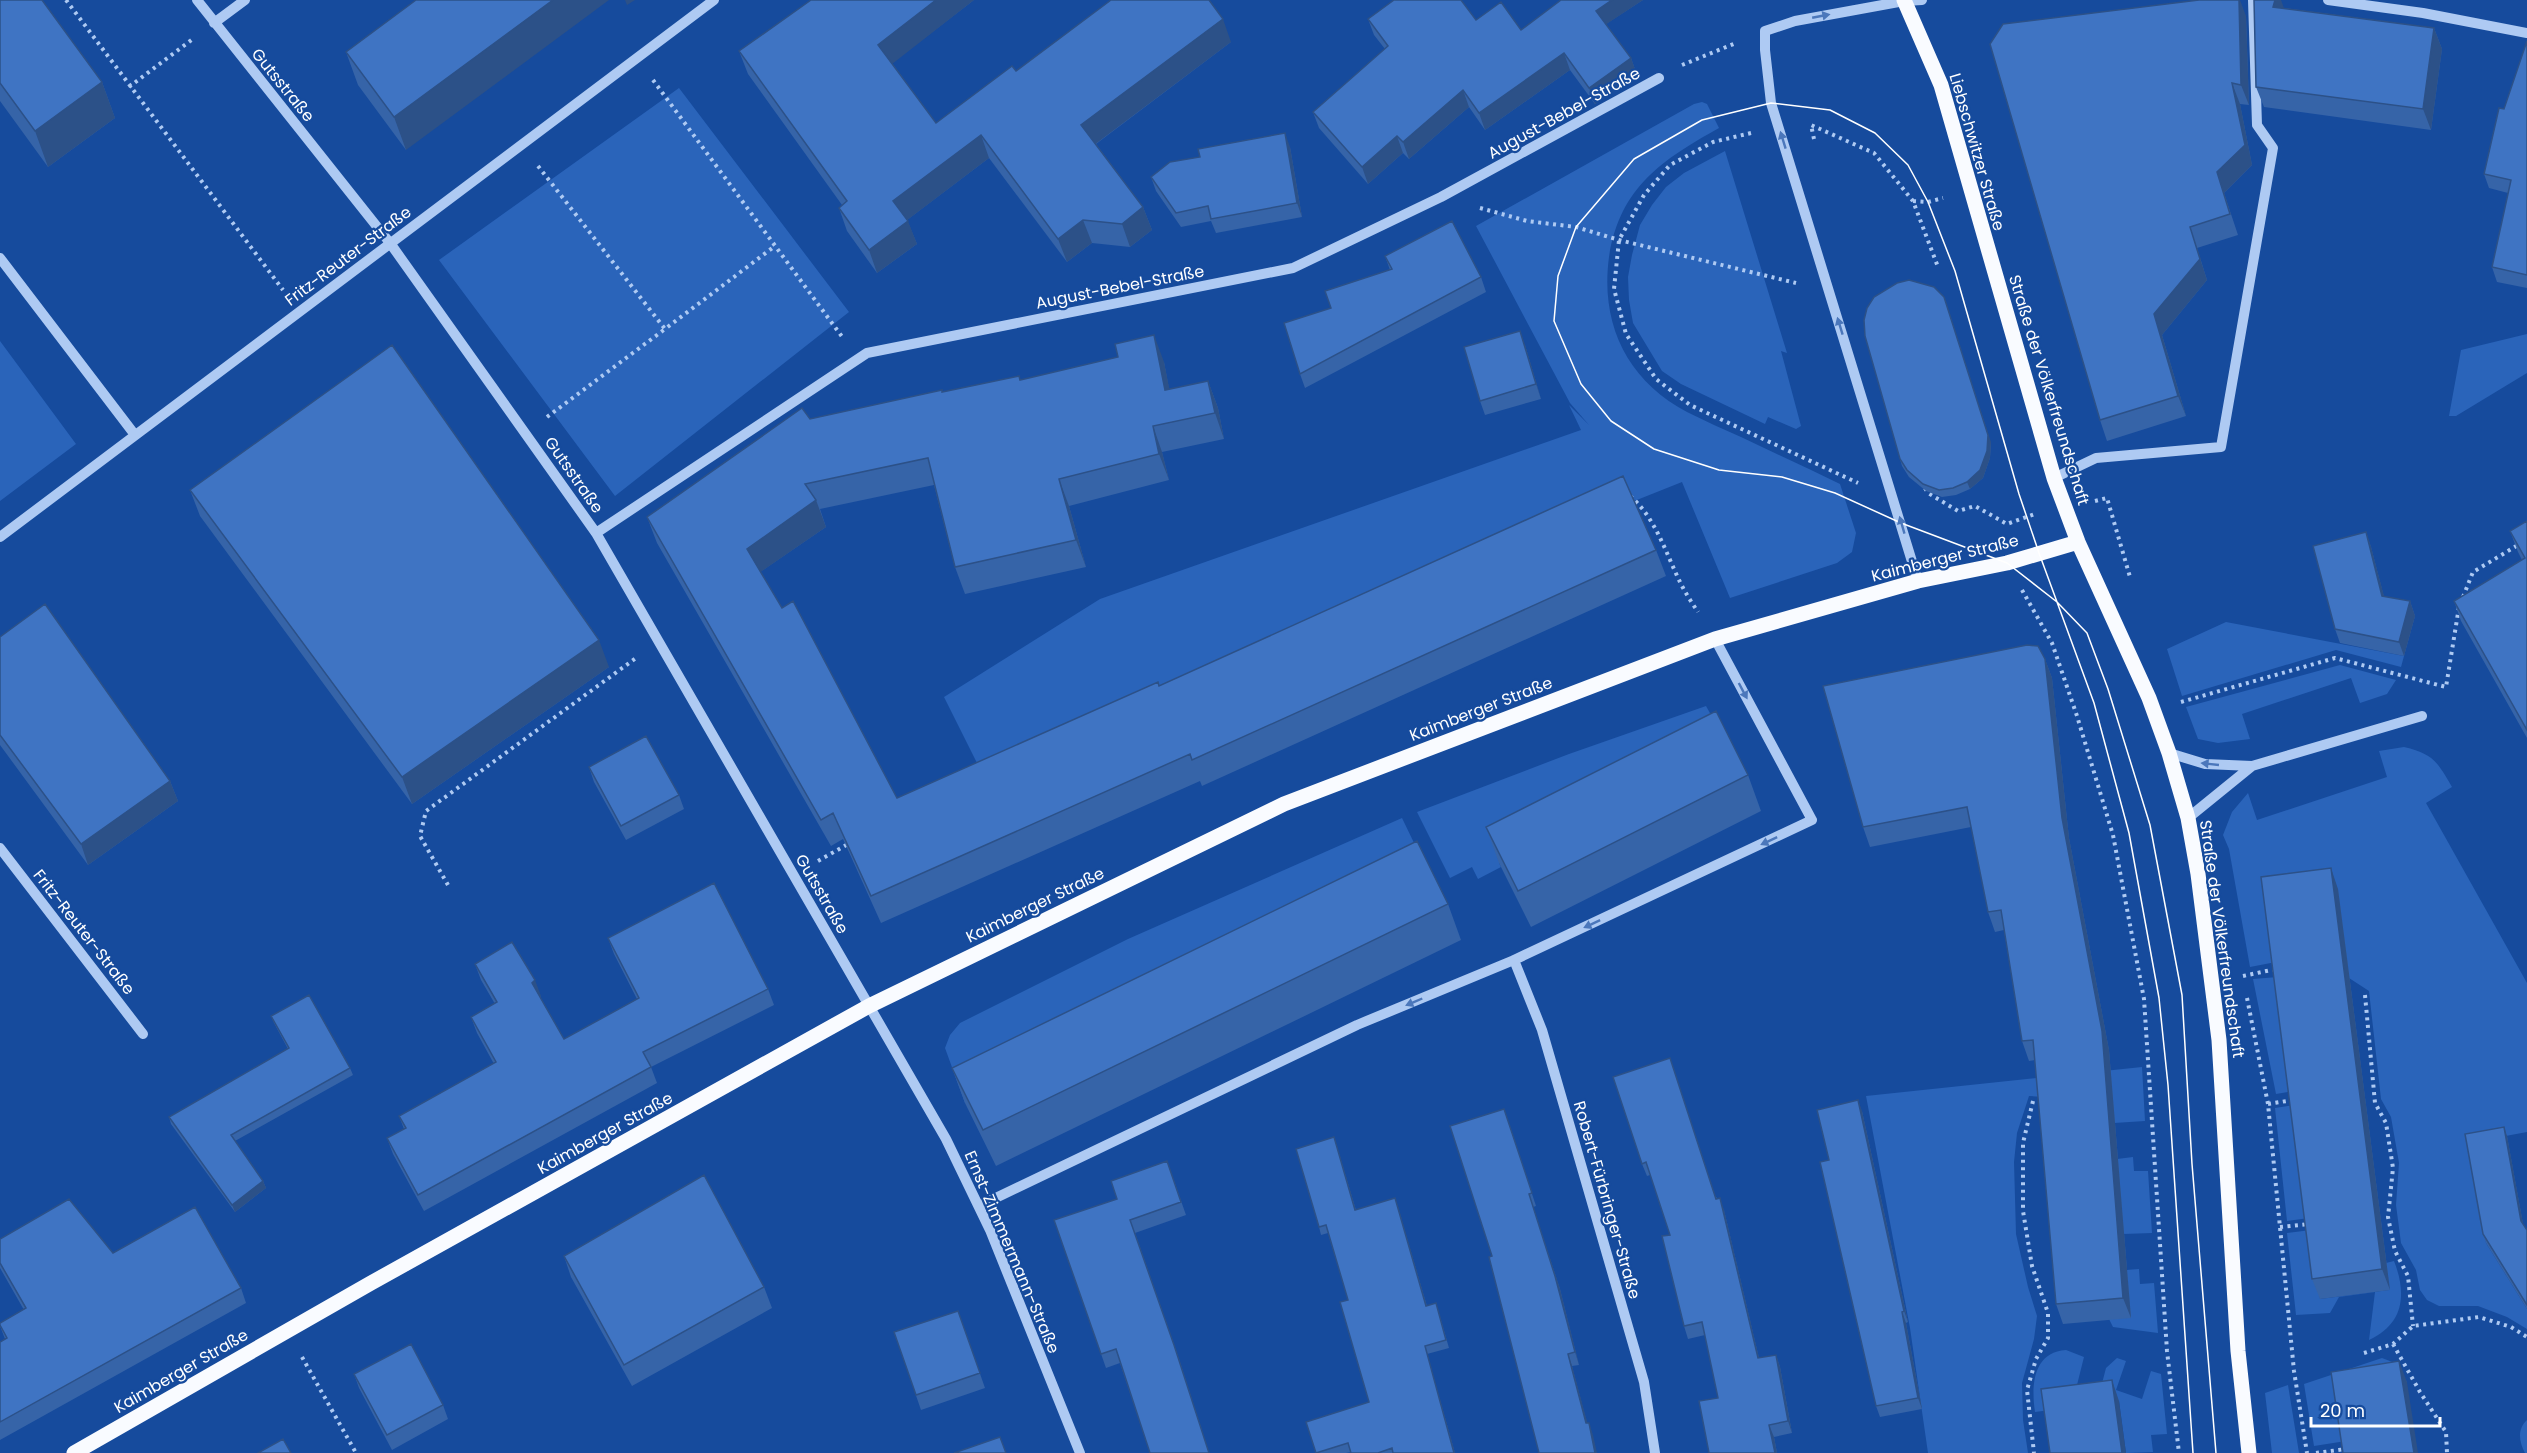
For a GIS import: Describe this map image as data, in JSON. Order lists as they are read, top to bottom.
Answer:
{
  "streets": {
    "main road": ["Liebschwitzer Straße", "Straße der Völkerfreundschaft", "Kaimberger Straße"],
    "street": [
      "Gutsstraße",
      "August-Bebel-Straße",
      "Fritz-Reuter-Straße",
      "Robert-Fürbringer-Straße",
      "Ernst-Zimmermann-Straße"
    ]
  },
  "crossings": [
    ["Gutsstraße", "August-Bebel-Straße"],
    ["Gutsstraße", "Fritz-Reuter-Straße"],
    ["Gutsstraße", "Kaimberger Straße"],
    ["Gutsstraße", "Ernst-Zimmermann-Straße"],
    ["Liebschwitzer Straße", "Straße der Völkerfreundschaft"],
    ["Straße der Völkerfreundschaft", "Kaimberger Straße"],
    ["Kaimberger Straße", "Ernst-Zimmermann-Straße"]
  ],
  "scale_bar": "20 m"
}
